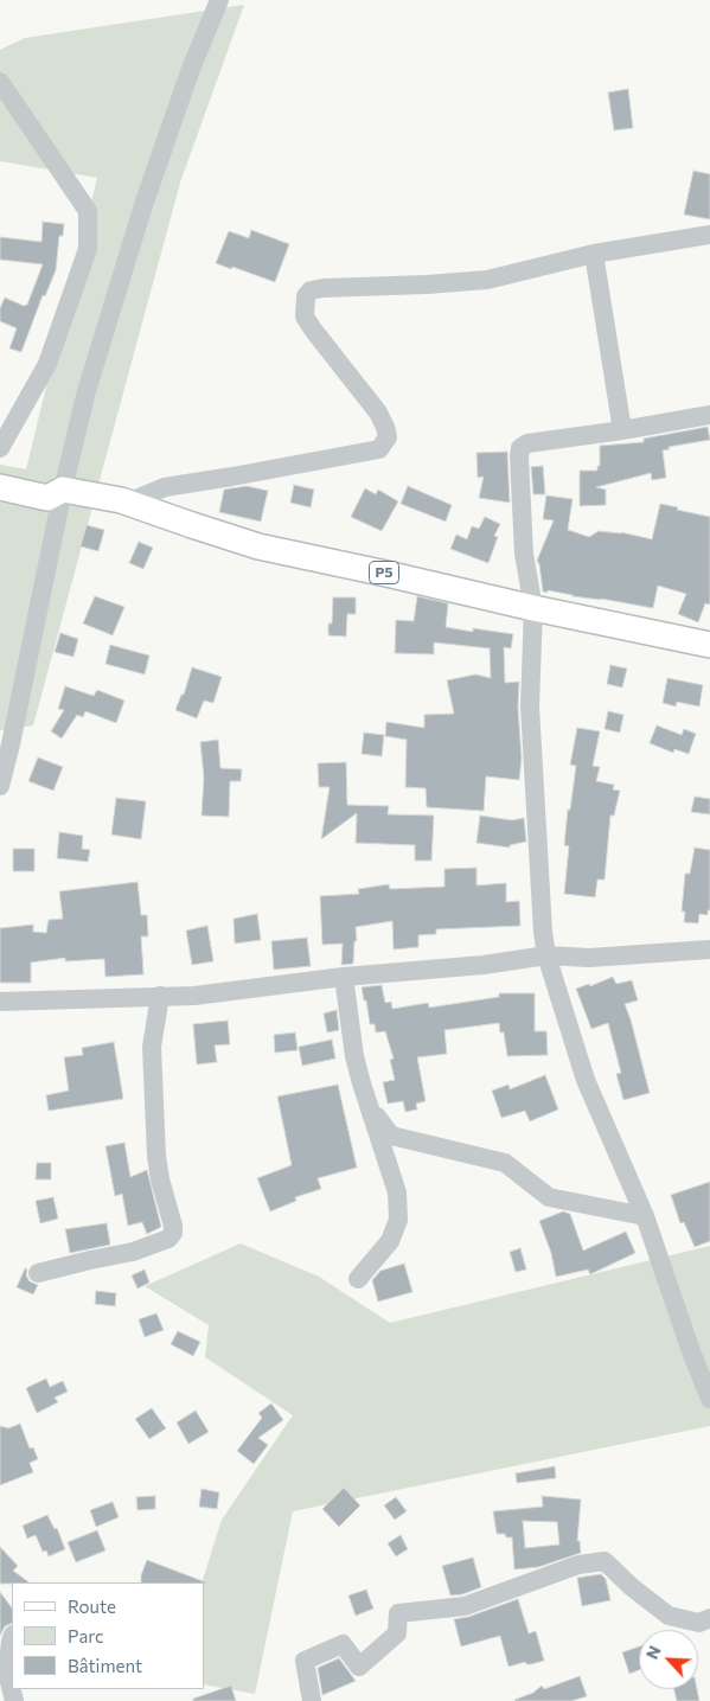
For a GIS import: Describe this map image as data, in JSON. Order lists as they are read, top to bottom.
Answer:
{
  "streets": {
    "main road": ["P5"]
  },
  "legend": ["Route", "Parc", "Bâtiment"],
  "north": "top left"
}
